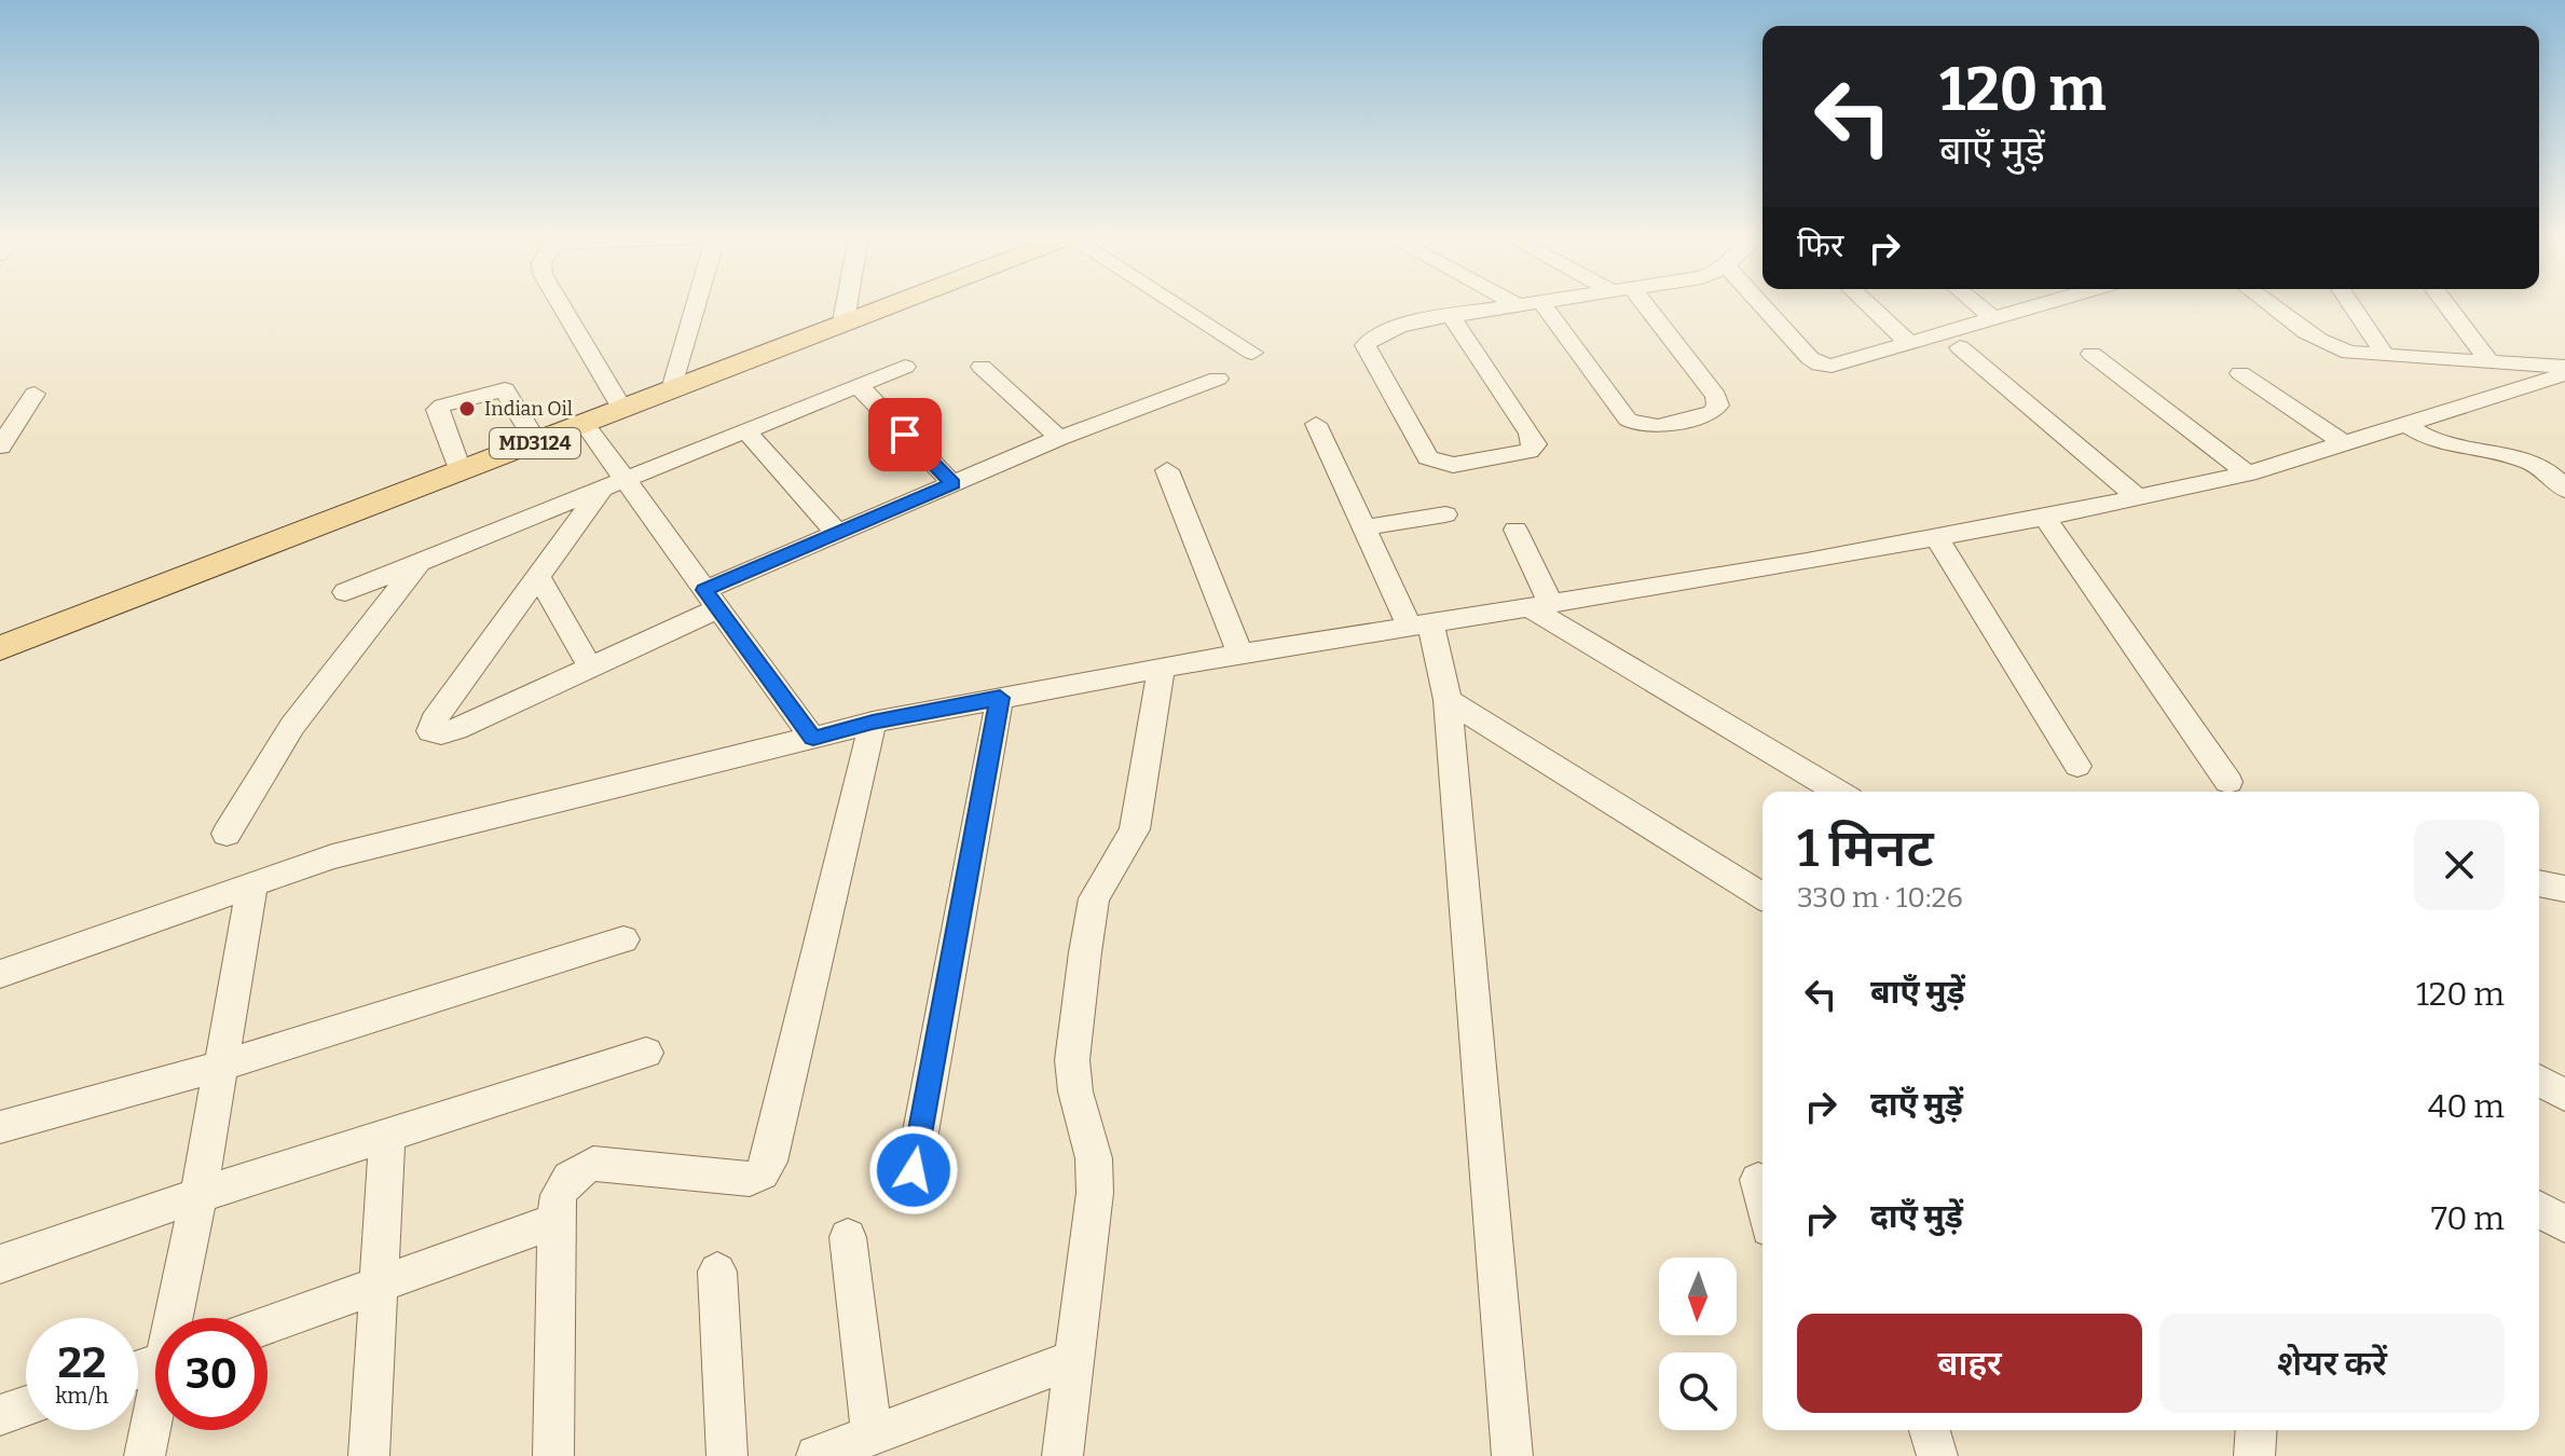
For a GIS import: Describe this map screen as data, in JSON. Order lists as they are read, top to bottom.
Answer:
{
  "streets": {
    "main road": ["MD3124"]
  },
  "places": ["Indian Oil"],
  "north": "bottom",
  "page": {
    "turn": ["120 m", "बाएँ मुड़ें"],
    "then": "फिर",
    "heading": ["1 मिनट", "330 m · 10:26"],
    "list": [
      {
        "name": "बाएँ मुड़ें",
        "value": "120 m"
      },
      {
        "name": "दाएँ मुड़ें",
        "value": "40 m"
      },
      {
        "name": "दाएँ मुड़ें",
        "value": "70 m"
      }
    ],
    "buttons": ["बाहर", "शेयर करें"],
    "speed": "22 km/h",
    "limit": "30"
  }
}
